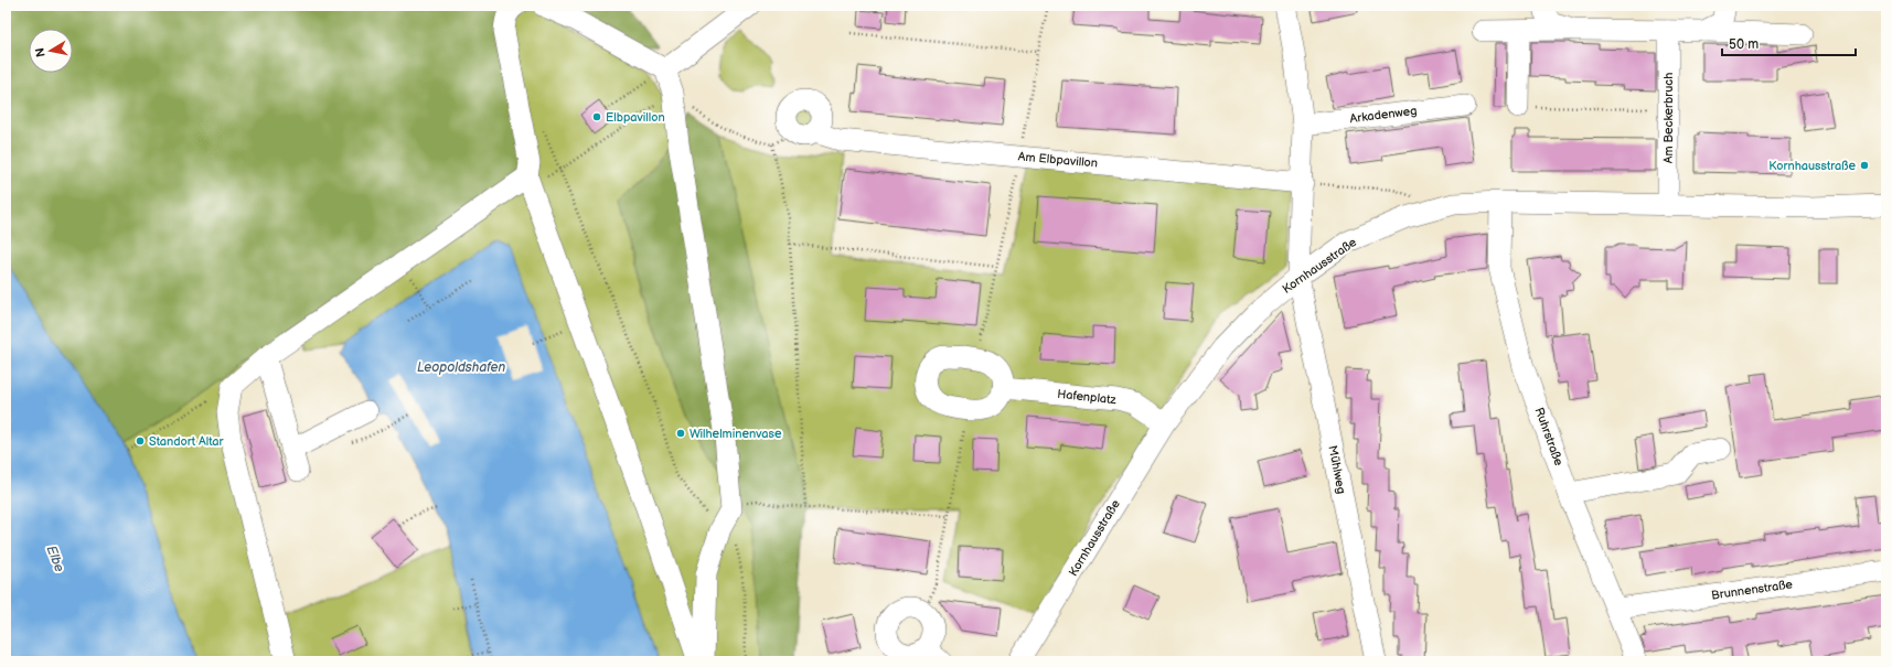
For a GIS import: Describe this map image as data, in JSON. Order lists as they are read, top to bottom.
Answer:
{
  "streets": {
    "street": [
      "Arkadenweg",
      "Am Beckerbruch",
      "Am Elbpavillon",
      "Kornhausstraße",
      "Hafenplatz",
      "Ruhrstraße",
      "Mühlweg",
      "Brunnenstraße"
    ]
  },
  "crossings": [
    ["Am Beckerbruch", "Kornhausstraße"],
    ["Kornhausstraße", "Hafenplatz"],
    ["Kornhausstraße", "Ruhrstraße"],
    ["Kornhausstraße", "Mühlweg"],
    ["Ruhrstraße", "Brunnenstraße"]
  ],
  "water": ["Leopoldshafen", "Elbe"],
  "places": [
    "Elbpavillon",
    "Kornhausstraße",
    "Wilhelminenvase",
    "Standort Altar"
  ],
  "scale_bar": "50 m",
  "north": "left"
}
